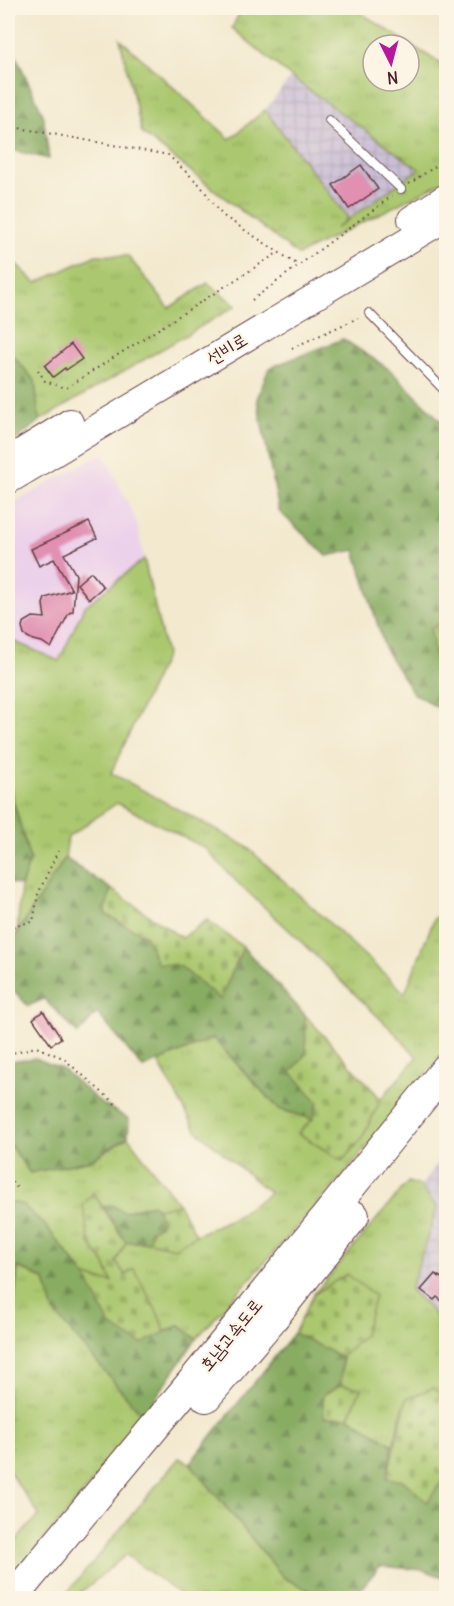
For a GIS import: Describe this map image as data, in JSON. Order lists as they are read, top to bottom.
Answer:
{
  "streets": {
    "highway": ["호남고속도로"],
    "main road": ["선비로"]
  },
  "north": "bottom"
}
